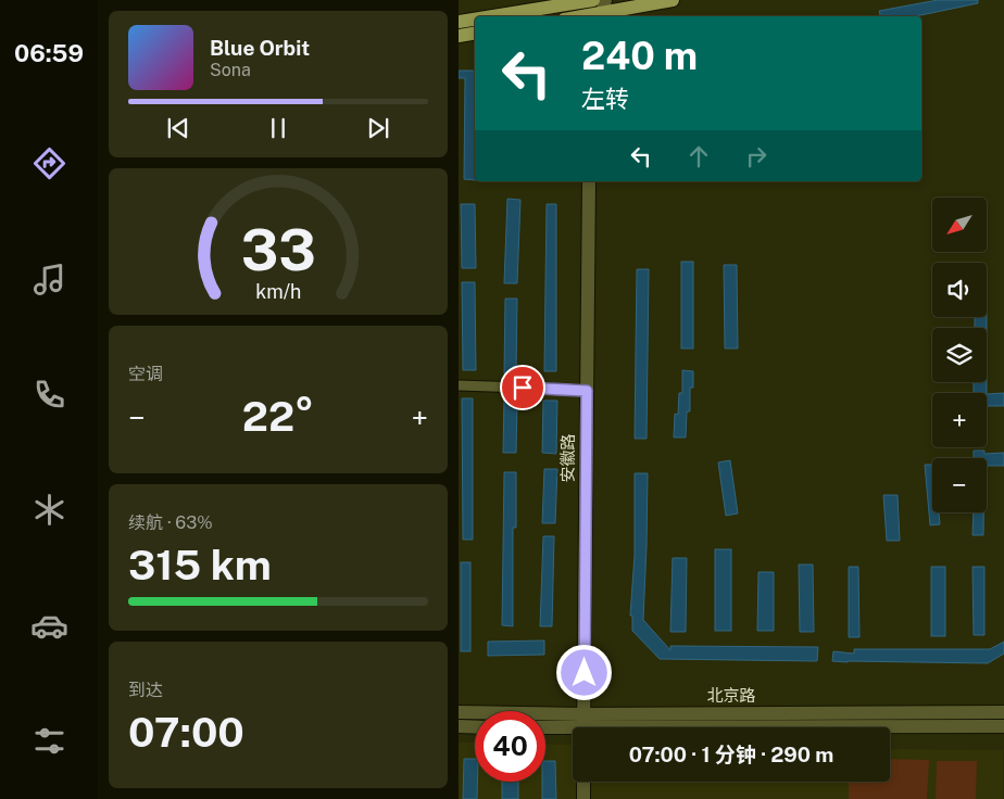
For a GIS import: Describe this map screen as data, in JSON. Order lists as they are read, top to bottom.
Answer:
{
  "streets": {
    "street": ["安徽路", "北京路"]
  },
  "crossings": [
    ["安徽路", "北京路"]
  ],
  "north": "bottom left",
  "page": {
    "tabs": "06:59",
    "turn": ["240 m", "左转"],
    "song": ["Blue Orbit", "Sona"],
    "map_buttons": ["+", "−"],
    "tile": [
      "空调",
      ["续航 · 63%", "315 km"],
      ["到达", "07:00"]
    ],
    "heat": ["−", "22°", "+"],
    "limit": "40",
    "trip": "07:00 · 1 分钟 · 290 m",
    "gauge": ["33", "km/h"]
  }
}
